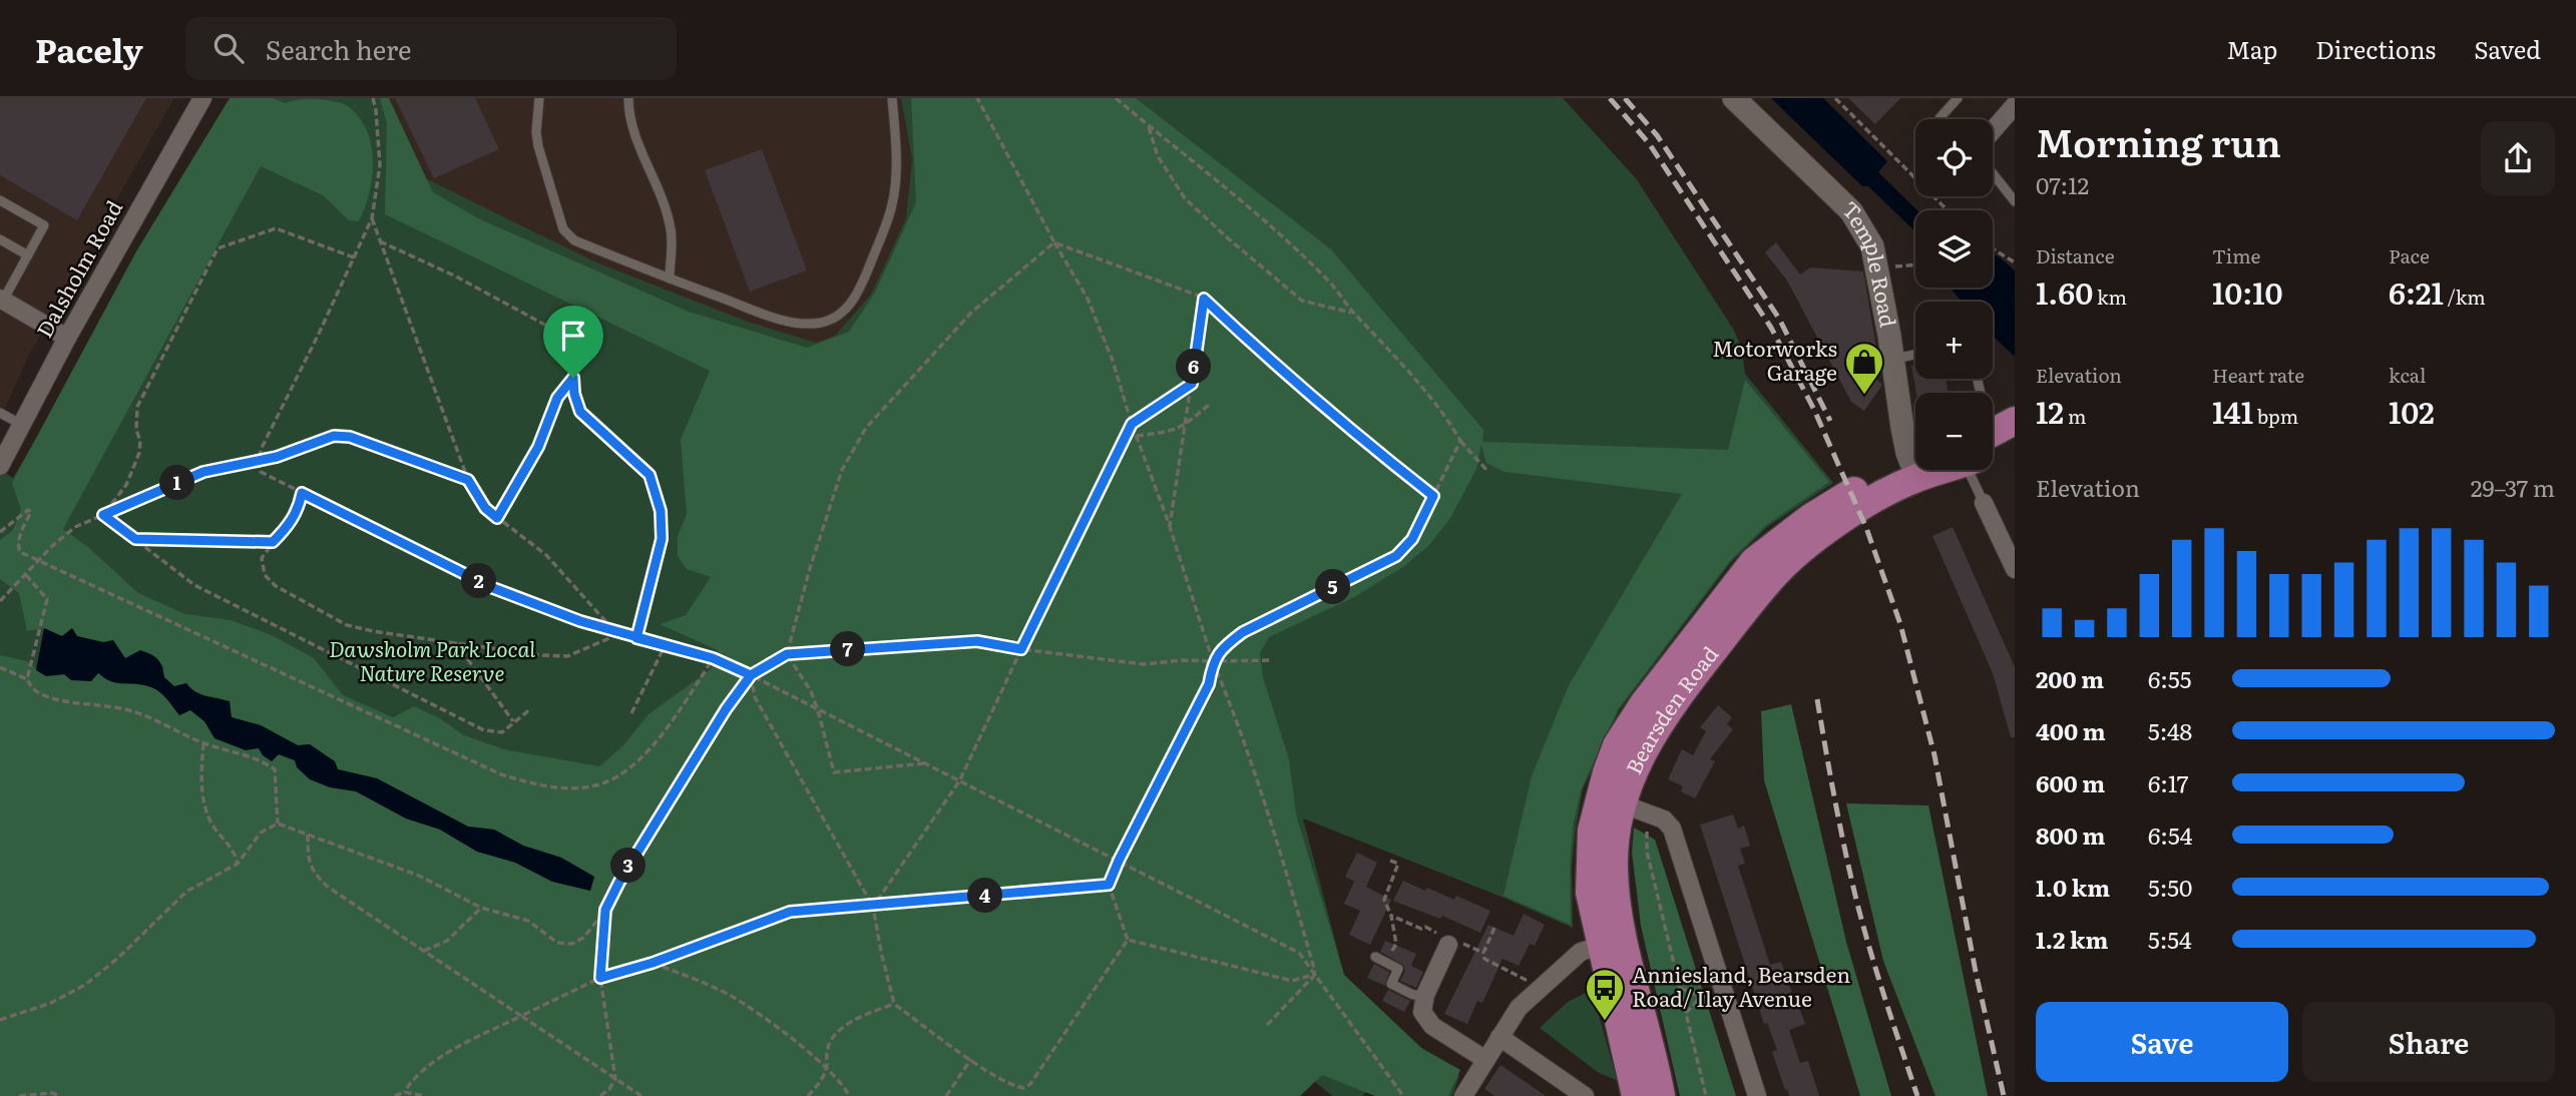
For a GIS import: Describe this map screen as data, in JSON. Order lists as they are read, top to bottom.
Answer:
{
  "streets": {
    "main road": ["Bearsden Road"],
    "street": ["Temple Road", "Dalsholm Road"]
  },
  "parks": ["Dawsholm Park Local Nature Reserve"],
  "places": {
    "shop": ["Motorworks Garage"],
    "bus stop": ["Anniesland, Bearsden Road/ Ilay Avenue"]
  },
  "page": {
    "header": "Pacely",
    "search": "Search here",
    "nav": ["Map", "Directions", "Saved"],
    "heading": ["Morning run", "07:12"],
    "map_buttons": ["+", "−"],
    "stats": [
      ["Distance", "1.60 km"],
      ["Time", "10:10"],
      ["Pace", "6:21 /km"],
      ["Elevation", "12 m"],
      ["Heart rate", "141 bpm"],
      ["kcal", "102"]
    ],
    "pins": [
      "6",
      "1",
      "2",
      "5",
      "7",
      "3",
      "4"
    ],
    "chart": ["Elevation", "29–37 m"],
    "list": [
      {
        "name": "200 m",
        "note": "6:55"
      },
      {
        "name": "400 m",
        "note": "5:48"
      },
      {
        "name": "600 m",
        "note": "6:17"
      },
      {
        "name": "800 m",
        "note": "6:54"
      },
      {
        "name": "1.0 km",
        "note": "5:50"
      },
      {
        "name": "1.2 km",
        "note": "5:54"
      }
    ],
    "buttons": ["Save", "Share"]
  }
}
